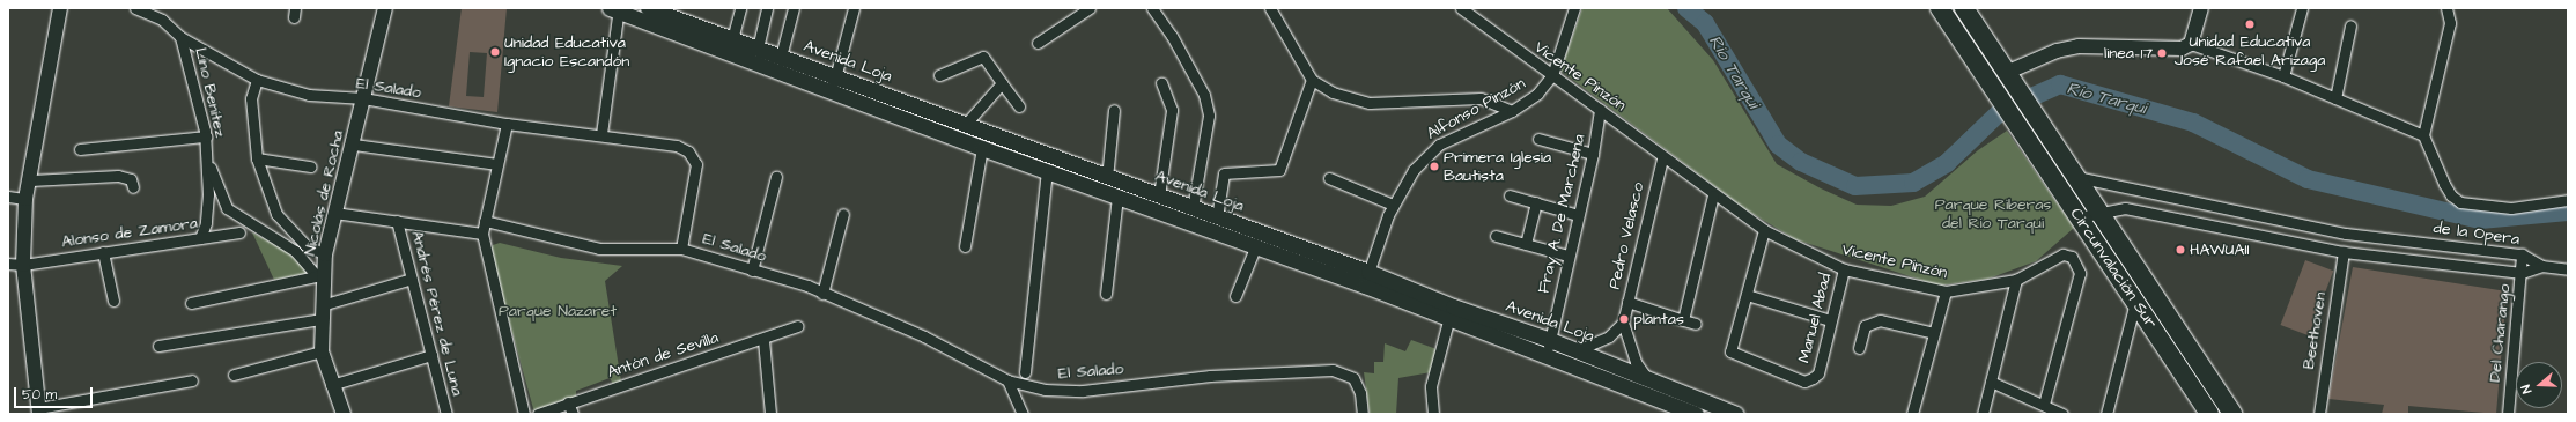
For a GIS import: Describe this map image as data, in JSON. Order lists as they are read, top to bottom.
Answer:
{
  "streets": {
    "highway": ["Circunvalación Sur"],
    "main road": ["Avenida Loja"],
    "street": [
      "Vicente Pinzón",
      "El Salado",
      "Lino Benítez",
      "Alfonso Pinzón",
      "Nicolás de Rocha",
      "Fray A. De Marchena",
      "Alonso de Zamora",
      "de la Opera",
      "Pedro Velasco",
      "Andrés Pérez de Luna",
      "Manuel Abad",
      "Beethoven",
      "Del Charango",
      "Antón de Sevilla"
    ]
  },
  "crossings": [
    ["Avenida Loja", "Alfonso Pinzón"],
    ["Avenida Loja", "Fray A. De Marchena"],
    ["Vicente Pinzón", "Alfonso Pinzón"],
    ["Vicente Pinzón", "Fray A. De Marchena"],
    ["Vicente Pinzón", "Pedro Velasco"],
    ["Vicente Pinzón", "Manuel Abad"],
    ["El Salado", "Lino Benítez"],
    ["El Salado", "Nicolás de Rocha"],
    ["Lino Benítez", "Nicolás de Rocha"],
    ["Lino Benítez", "Alonso de Zamora"],
    ["de la Opera", "Circunvalación Sur"],
    ["de la Opera", "Beethoven"],
    ["de la Opera", "Del Charango"]
  ],
  "water": ["Río Tarqui"],
  "parks": ["Parque Riberas del Río Tarqui", "Parque Nazaret"],
  "places": [
    "Unidad Educativa José Rafael Arízaga",
    "Unidad Educativa Ignacio Escandón",
    "linea 17",
    "Primera Iglesia Bautista",
    "HAWUAII",
    "plantas"
  ],
  "scale_bar": "50 m",
  "north": "left"
}
